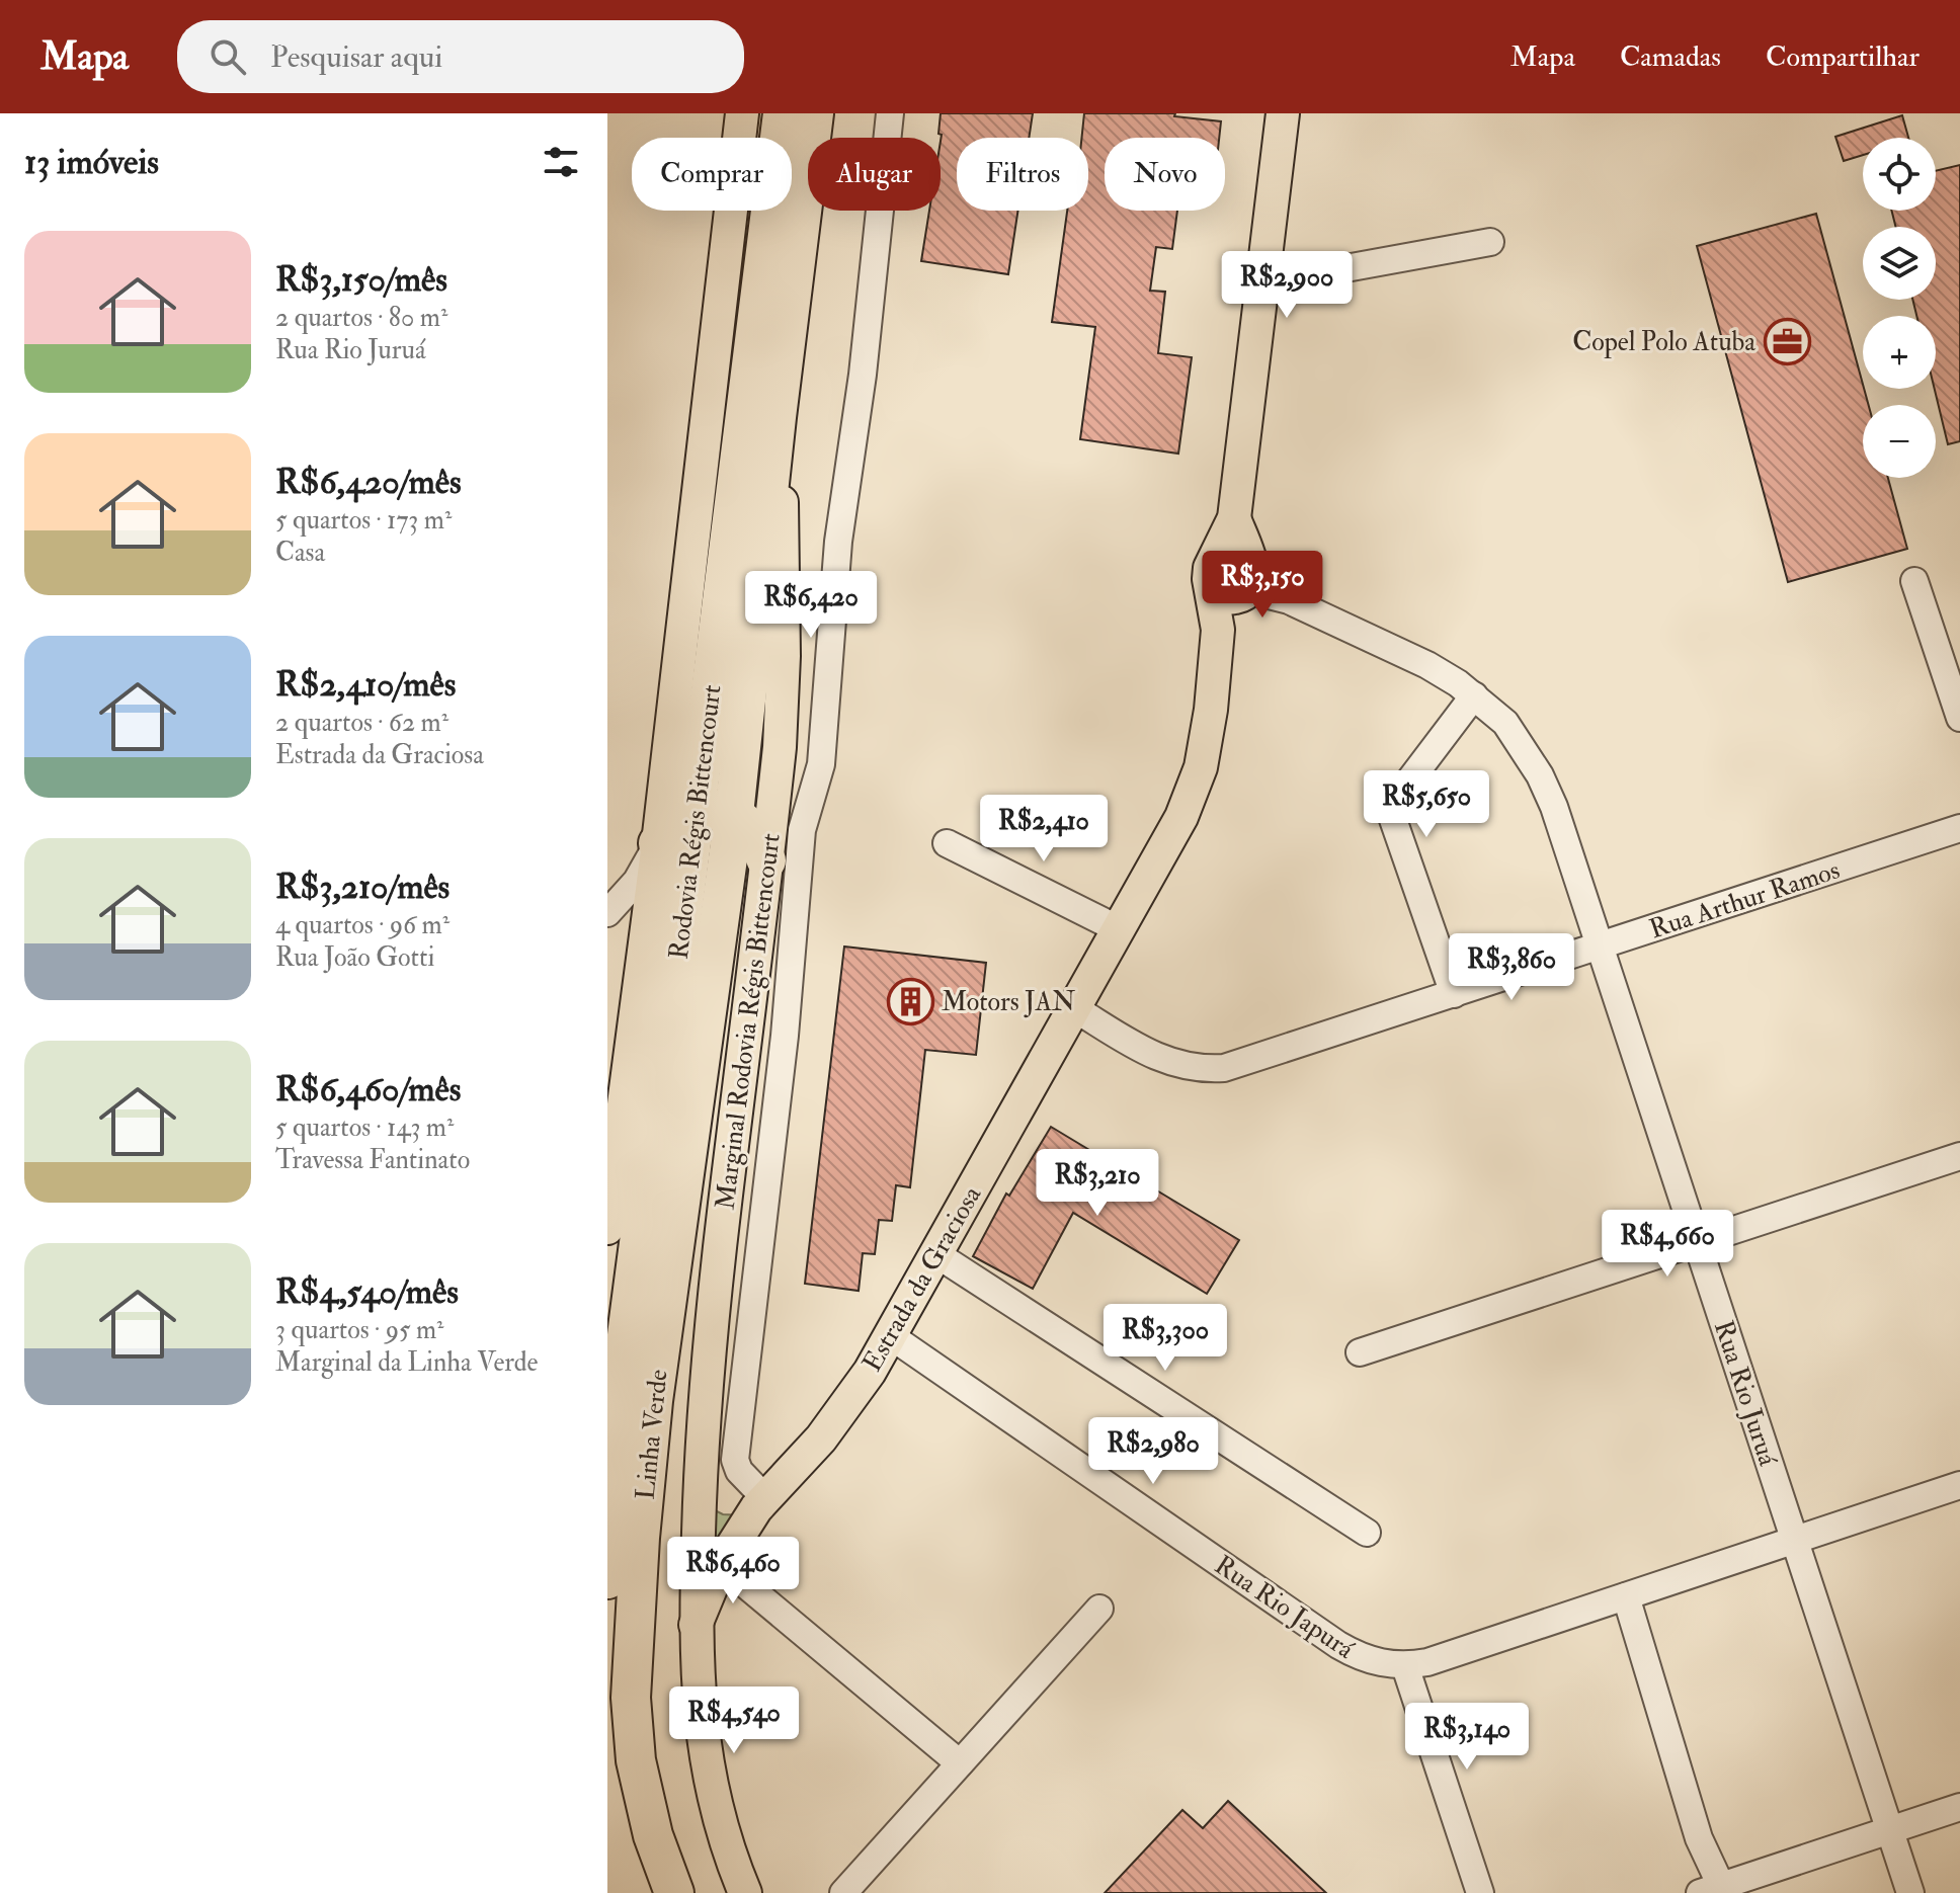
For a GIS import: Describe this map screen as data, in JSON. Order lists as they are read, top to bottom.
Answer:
{
  "streets": {
    "highway": ["Rodovia Régis Bittencourt", "Linha Verde"],
    "main road": ["Marginal Rodovia Régis Bittencourt", "Estrada da Graciosa"],
    "street": ["Rua Arthur Ramos", "Rua Rio Juruá", "Rua Rio Japurá"]
  },
  "crossings": [
    ["Rodovia Régis Bittencourt", "Marginal Rodovia Régis Bittencourt"],
    ["Rodovia Régis Bittencourt", "Linha Verde"],
    ["Rua Arthur Ramos", "Estrada da Graciosa"],
    ["Rua Arthur Ramos", "Rua Rio Juruá"],
    ["Marginal Rodovia Régis Bittencourt", "Estrada da Graciosa"],
    ["Estrada da Graciosa", "Rua Rio Juruá"],
    ["Estrada da Graciosa", "Rua Rio Japurá"],
    ["Rua Rio Juruá", "Rua Rio Japurá"]
  ],
  "places": {
    "office": ["Copel Polo Atuba"],
    "building": ["Motors JAN"]
  },
  "page": {
    "header": "Mapa",
    "search": "Pesquisar aqui",
    "nav": ["Mapa", "Camadas", "Compartilhar"],
    "heading": "13 imóveis",
    "map_buttons": ["+", "−"],
    "chip": [
      "Comprar",
      "Alugar",
      "Filtros",
      "Novo"
    ],
    "list": [
      {
        "name": "R$3,150/mês",
        "note": "2 quartos · 80 m² · Rua Rio Juruá"
      },
      {
        "name": "R$6,420/mês",
        "note": "5 quartos · 173 m² · Casa"
      },
      {
        "name": "R$2,410/mês",
        "note": "2 quartos · 62 m² · Estrada da Graciosa"
      },
      {
        "name": "R$3,210/mês",
        "note": "4 quartos · 96 m² · Rua João Gotti"
      },
      {
        "name": "R$6,460/mês",
        "note": "5 quartos · 143 m² · Travessa Fantinato"
      },
      {
        "name": "R$4,540/mês",
        "note": "3 quartos · 95 m² · Marginal da Linha Verde"
      }
    ],
    "price": [
      "R$2,900",
      "R$3,150",
      "R$6,420",
      "R$5,650",
      "R$2,410",
      "R$3,860",
      "R$3,210",
      "R$4,660",
      "R$3,300",
      "R$2,980",
      "R$6,460",
      "R$4,540",
      "R$3,140"
    ]
  }
}
